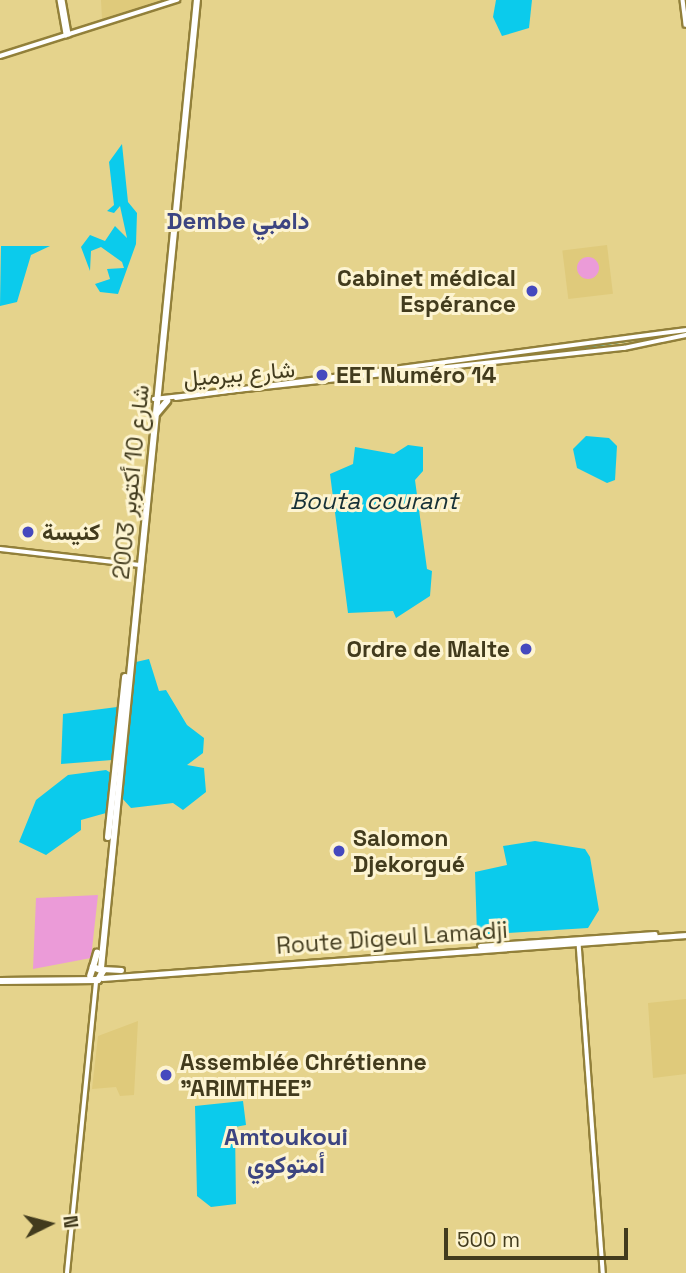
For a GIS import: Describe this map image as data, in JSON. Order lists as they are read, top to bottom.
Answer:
{
  "streets": {
    "highway": ["شارع 10 أكتوبر 2003"],
    "main road": ["Route Digeul Lamadji"],
    "street": ["شارع بيرميل"]
  },
  "crossings": [
    ["شارع 10 أكتوبر 2003", "Route Digeul Lamadji"]
  ],
  "districts": ["Dembe دامبي", "Amtoukoui أمتوكوي"],
  "water": ["Bouta courant"],
  "places": [
    "Cabinet médical Espérance",
    "EET Numéro 14",
    "كنيسة",
    "Ordre de Malte",
    "Salomon Djekorgué",
    "Assemblée Chrétienne \"ARIMTHEE\""
  ],
  "scale_bar": "500 m",
  "north": "right"
}
